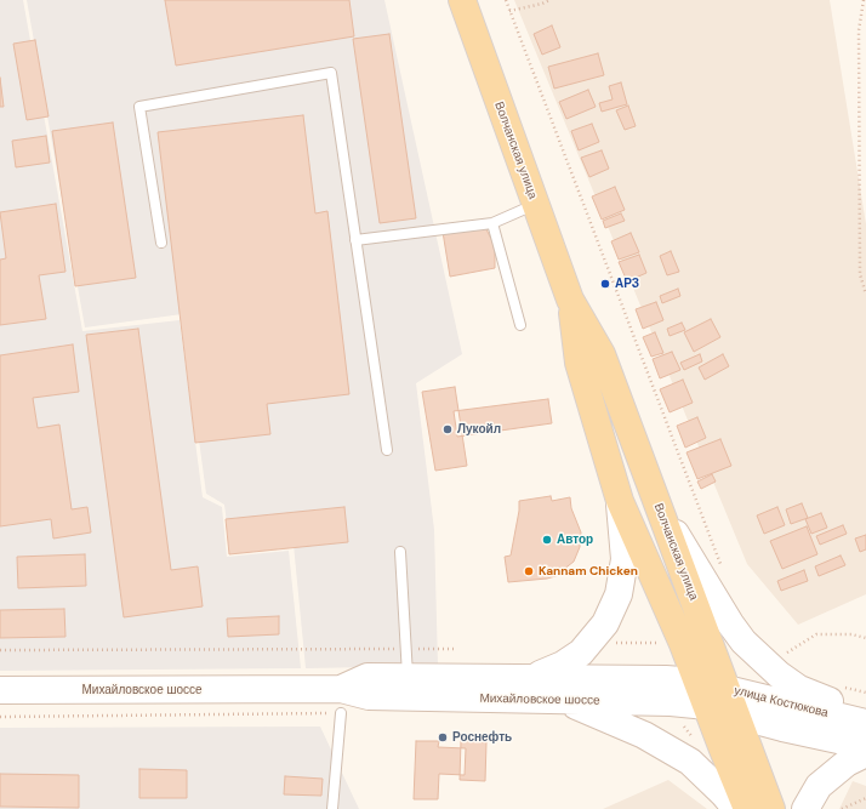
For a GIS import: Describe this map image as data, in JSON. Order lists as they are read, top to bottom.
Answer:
{
  "streets": {
    "main road": ["Волчанская улица", "Михайловское шоссе", "улица Костюкова"]
  },
  "crossings": [
    ["Волчанская улица", "Михайловское шоссе"],
    ["Волчанская улица", "улица Костюкова"],
    ["Михайловское шоссе", "улица Костюкова"]
  ],
  "places": [
    "АРЗ",
    "Лукойл",
    "Автор",
    "Kannam Chicken",
    "Роснефть"
  ]
}
